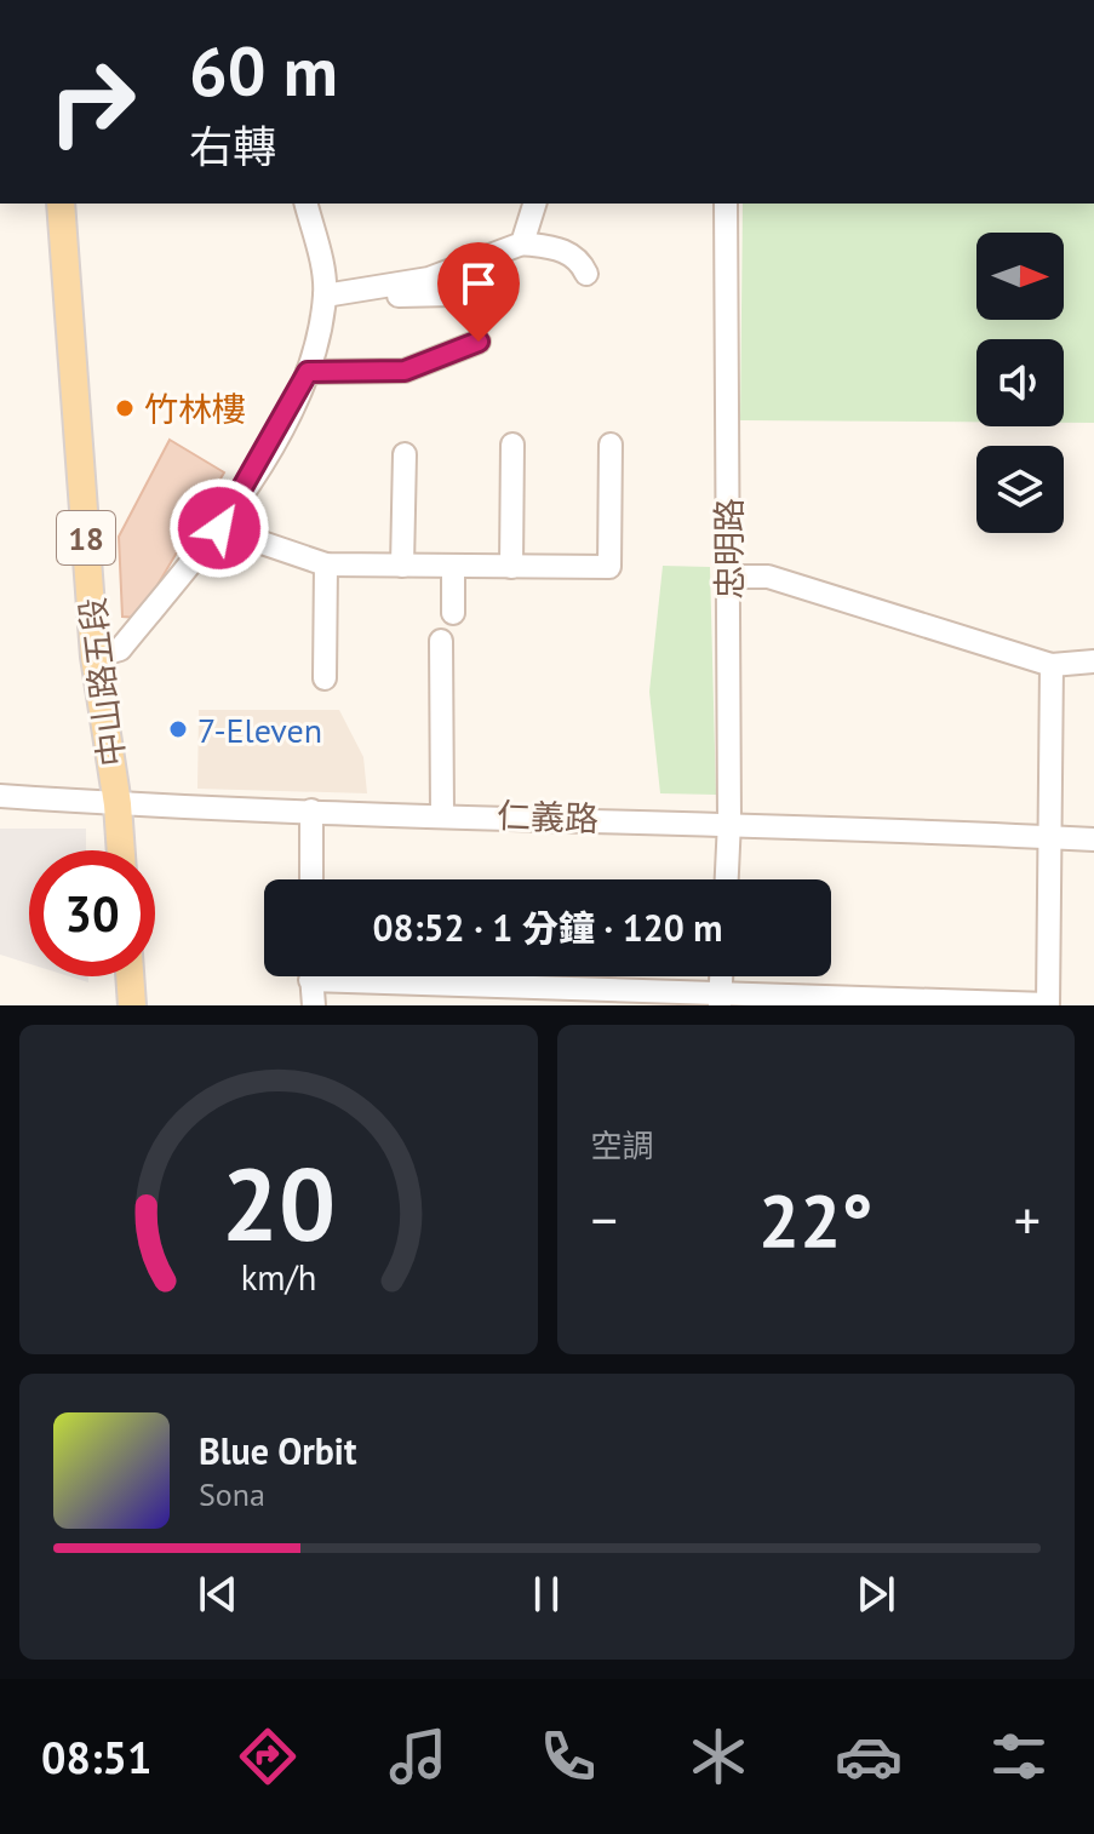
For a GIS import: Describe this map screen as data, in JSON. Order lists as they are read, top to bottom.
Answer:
{
  "streets": {
    "main road": ["18", "中山路五段"],
    "street": ["忠明路", "仁義路"]
  },
  "crossings": [
    ["忠明路", "仁義路"],
    ["中山路五段", "仁義路"]
  ],
  "places": ["竹林樓", "7-Eleven"],
  "north": "right",
  "page": {
    "turn": ["60 m", "右轉"],
    "limit": "30",
    "trip": "08:52 · 1 分鐘 · 120 m",
    "tile": "空調",
    "heat": ["−", "22°", "+"],
    "song": ["Blue Orbit", "Sona"],
    "tabs": "08:51",
    "gauge": ["20", "km/h"]
  }
}
